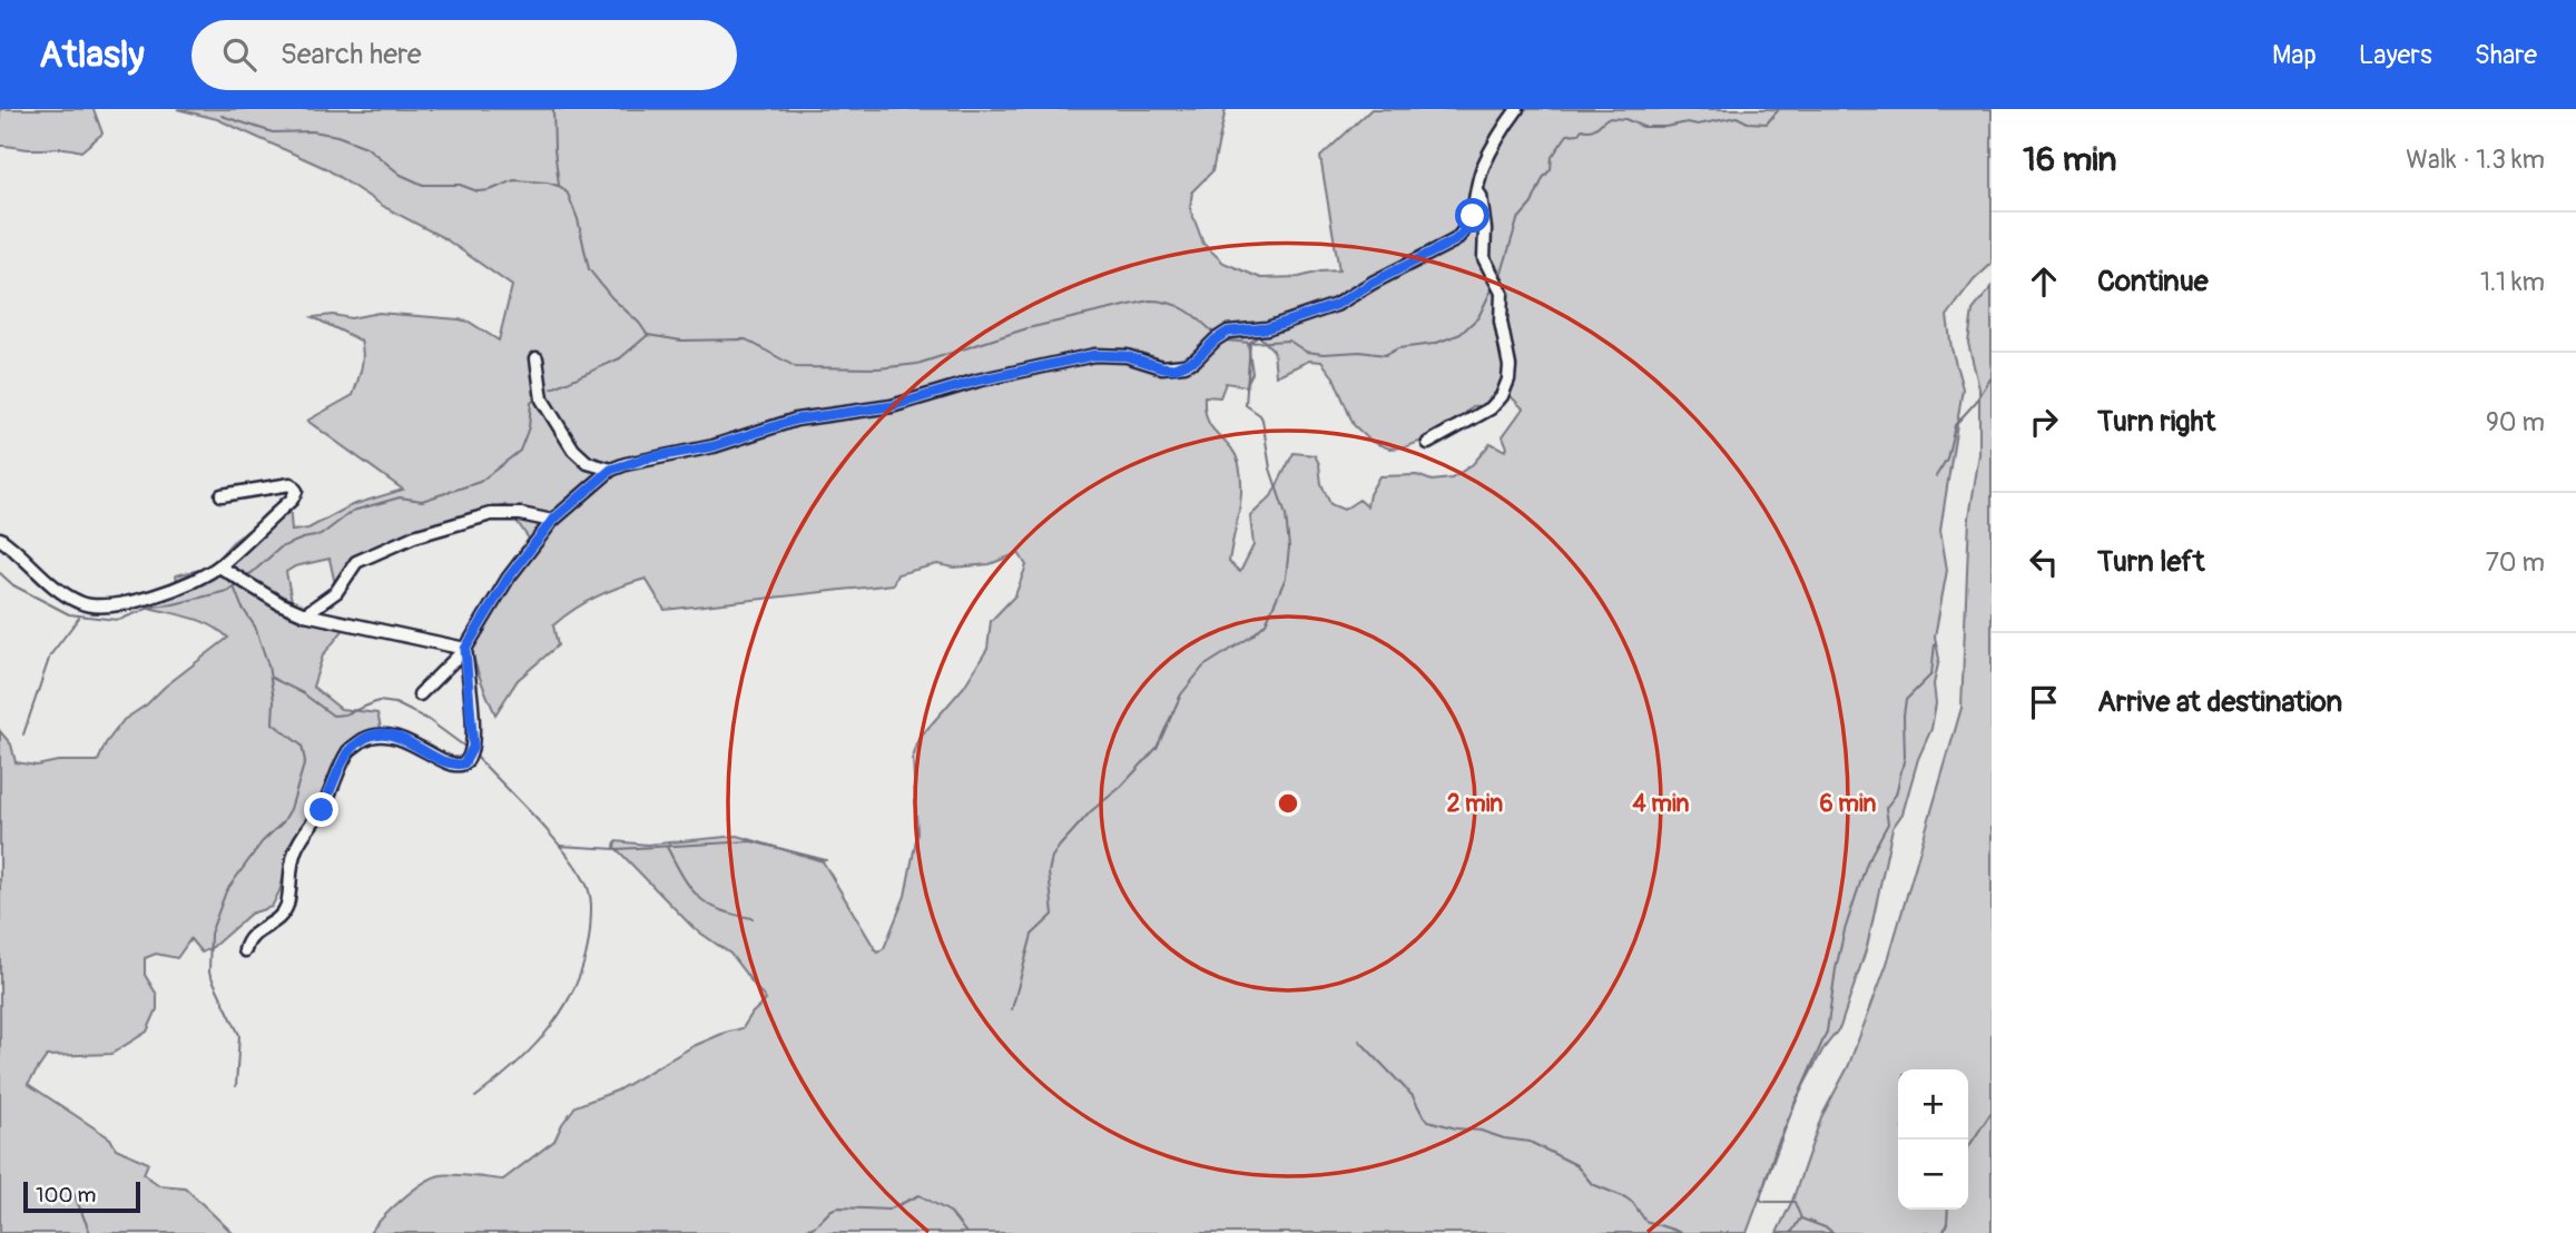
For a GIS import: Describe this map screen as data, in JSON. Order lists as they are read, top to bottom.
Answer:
{
  "scale_bar": "100 m",
  "page": {
    "header": "Atlasly",
    "search": "Search here",
    "nav": ["Map", "Layers", "Share"],
    "heading": ["16 min", "Walk · 1.3 km"],
    "list": [
      ["Continue", "1.1 km"],
      ["Turn right", "90 m"],
      ["Turn left", "70 m"],
      "Arrive at destination"
    ],
    "map_buttons": ["+", "−"],
    "scale": "100 m"
  },
  "rings": ["2 min", "4 min", "6 min"]
}
